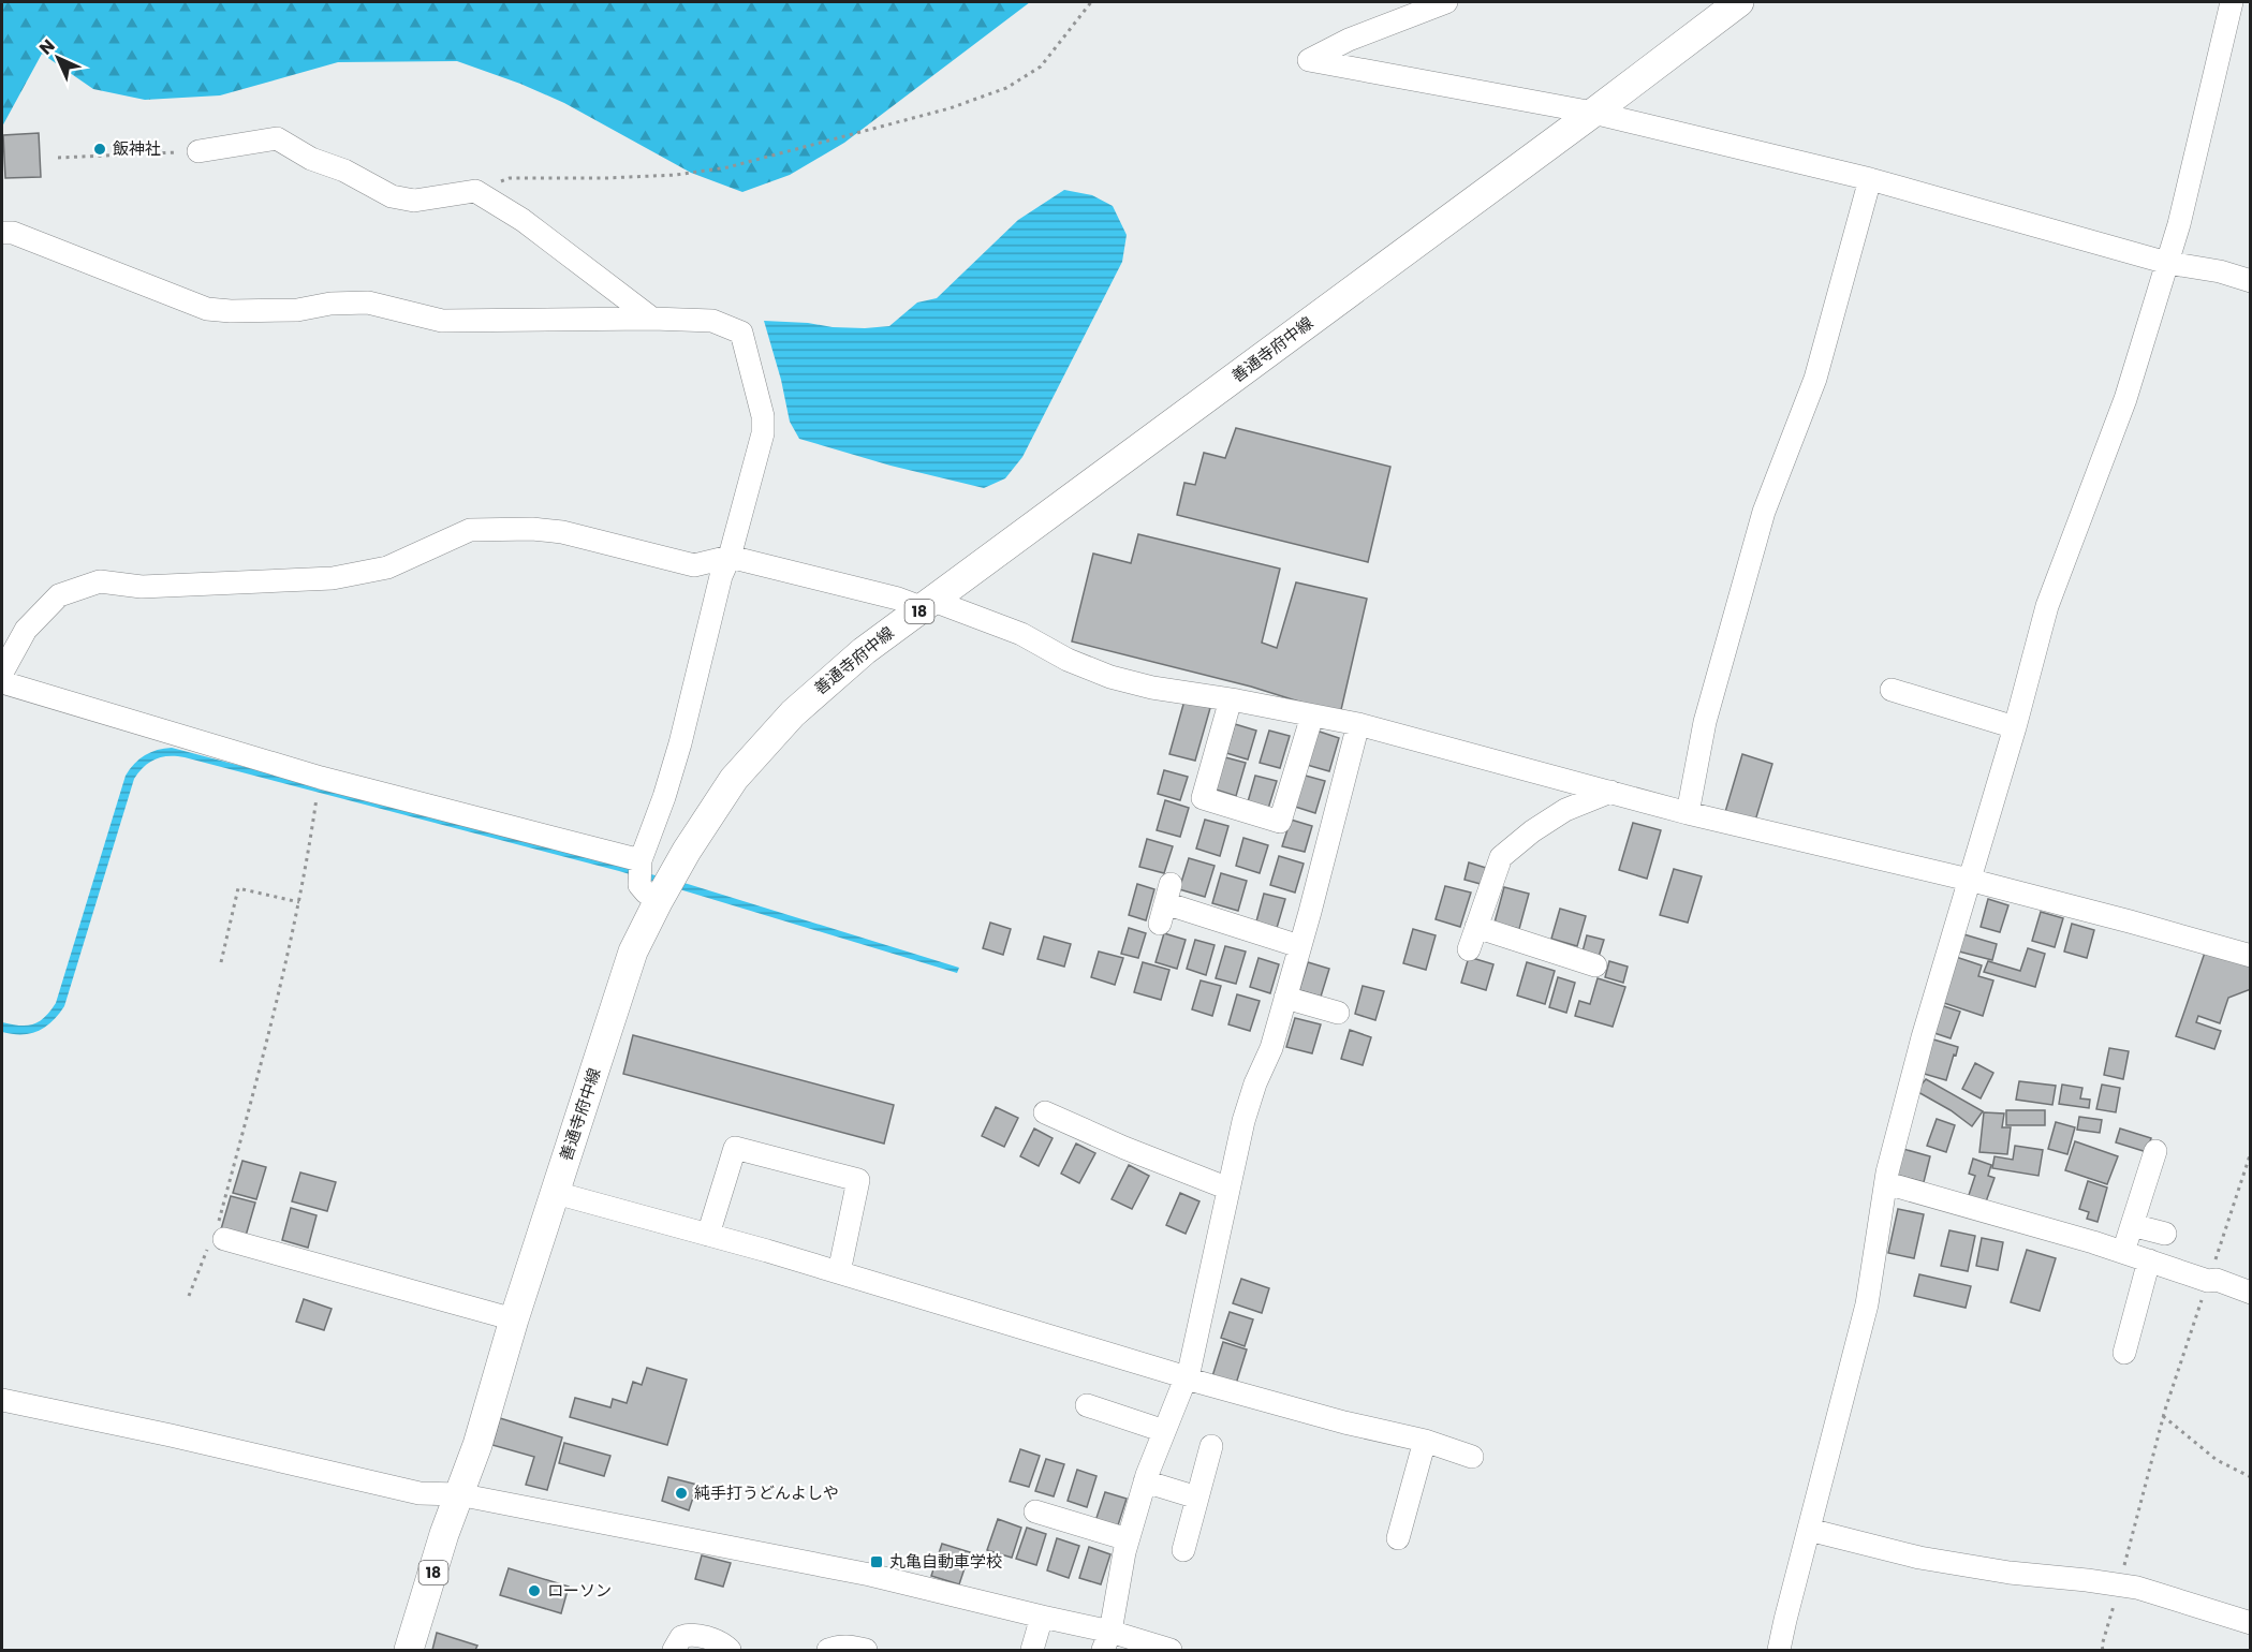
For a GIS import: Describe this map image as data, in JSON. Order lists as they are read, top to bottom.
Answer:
{
  "streets": {
    "main road": ["善通寺府中線", "18"]
  },
  "places": {
    "other": ["飯神社", "純手打うどんよしや", "ローソン"],
    "transit": ["丸亀自動車学校"]
  },
  "north": "top left"
}
